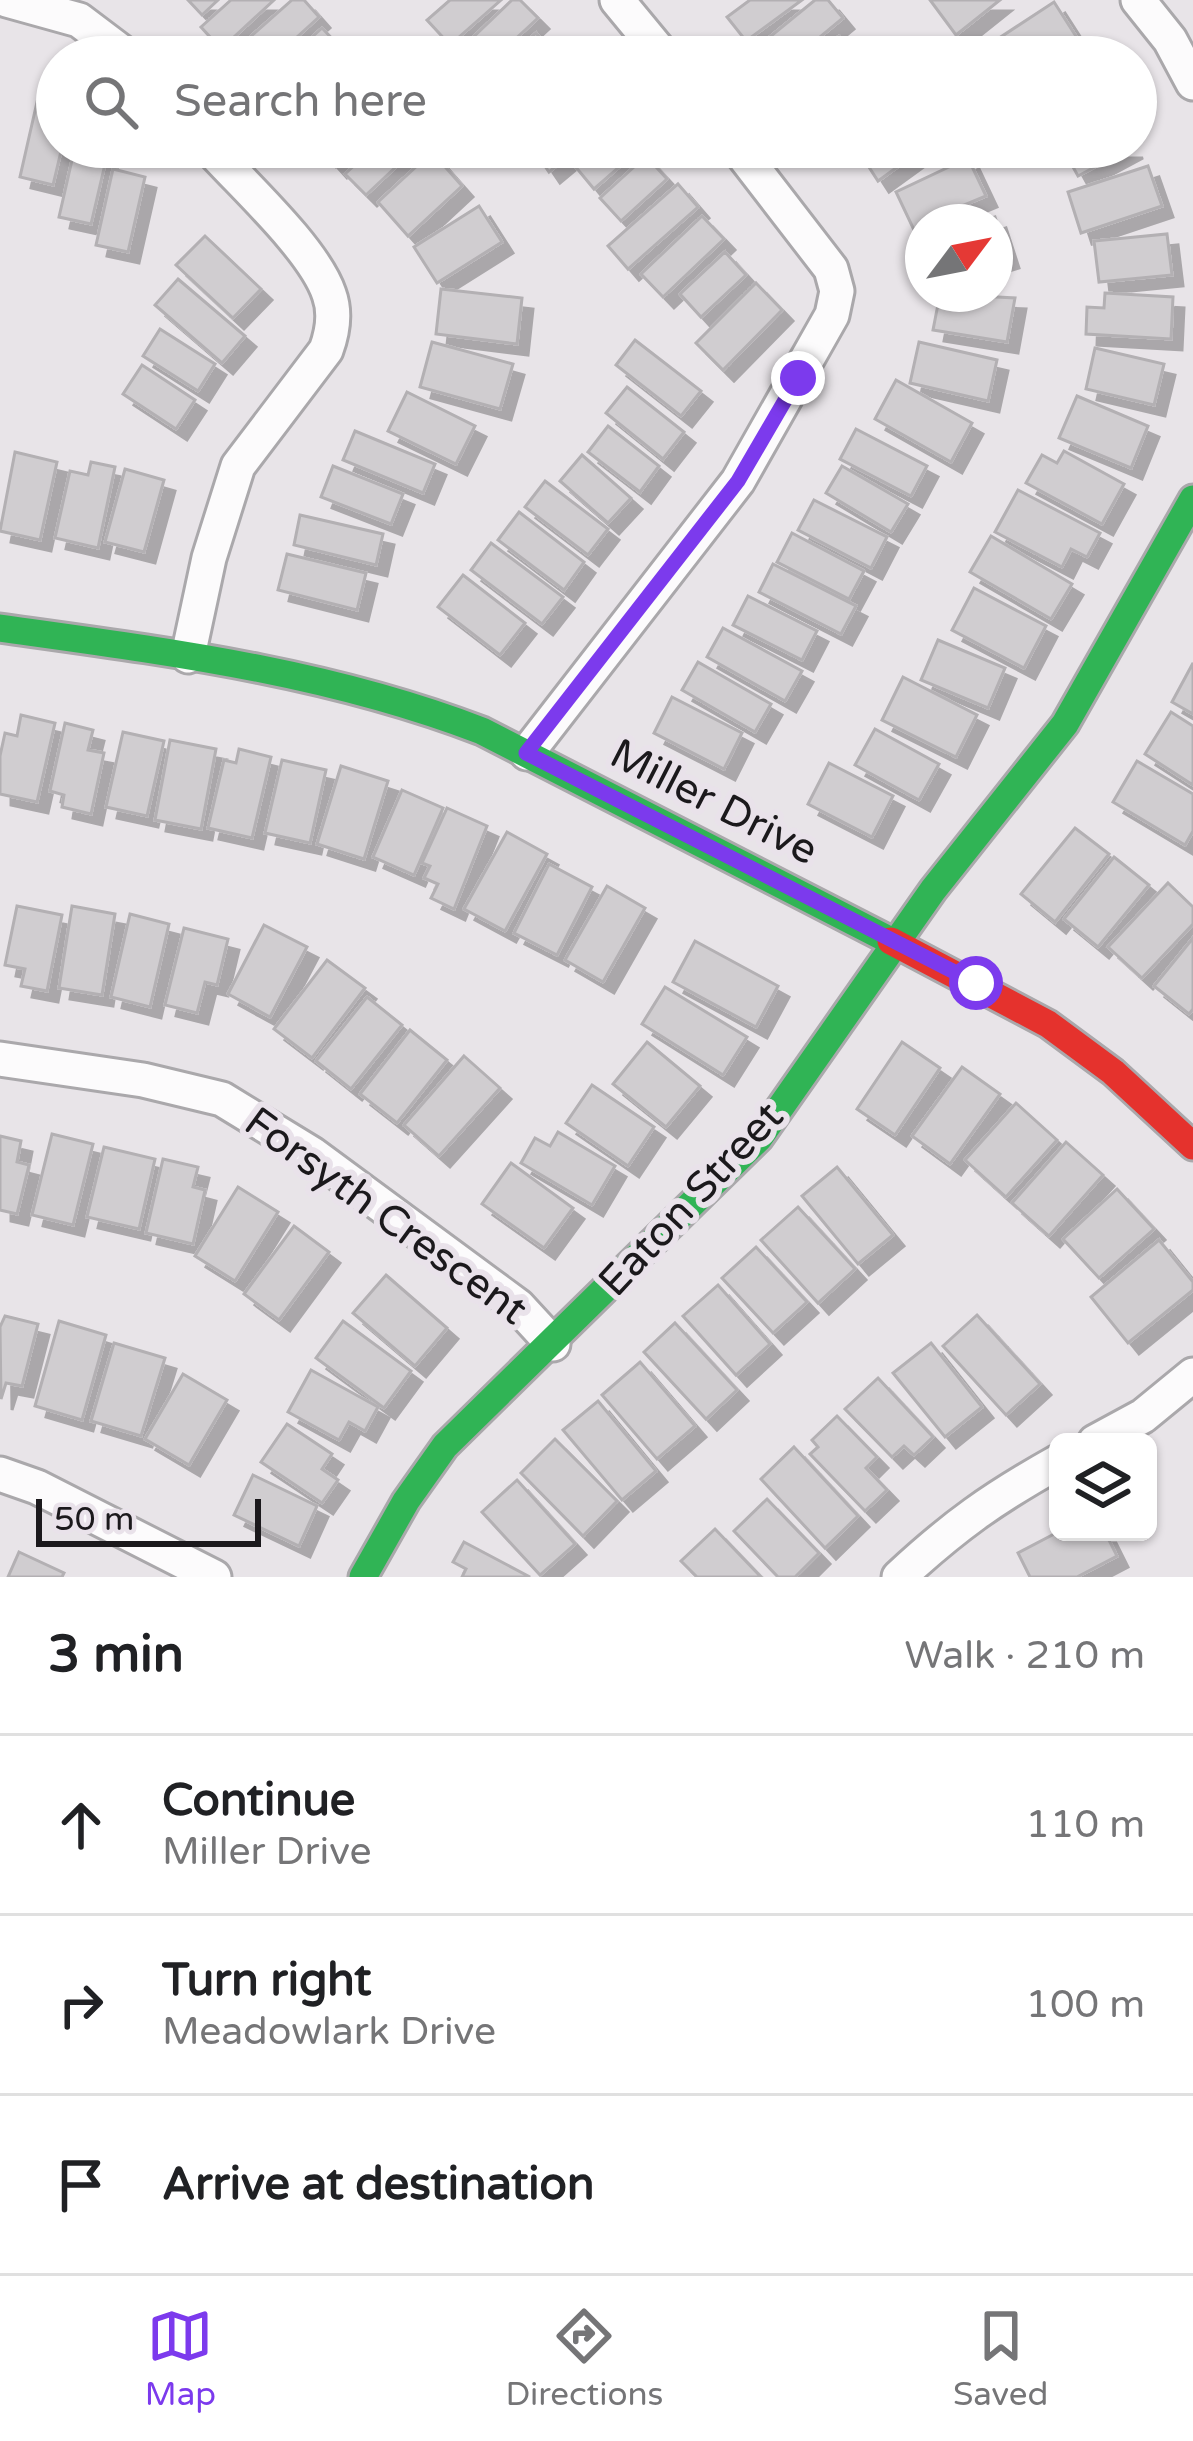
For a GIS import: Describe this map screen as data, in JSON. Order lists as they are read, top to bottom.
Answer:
{
  "streets": {
    "street": ["Miller Drive", "Eaton Street", "Forsyth Crescent"]
  },
  "crossings": [
    ["Miller Drive", "Eaton Street"],
    ["Eaton Street", "Forsyth Crescent"]
  ],
  "scale_bar": "50 m",
  "north": "top right",
  "page": {
    "search": "Search here",
    "scale": "50 m",
    "heading": ["3 min", "Walk · 210 m"],
    "list": [
      ["Continue", "Miller Drive", "110 m"],
      ["Turn right", "Meadowlark Drive", "100 m"],
      "Arrive at destination"
    ],
    "nav": ["Map", "Directions", "Saved"]
  }
}
